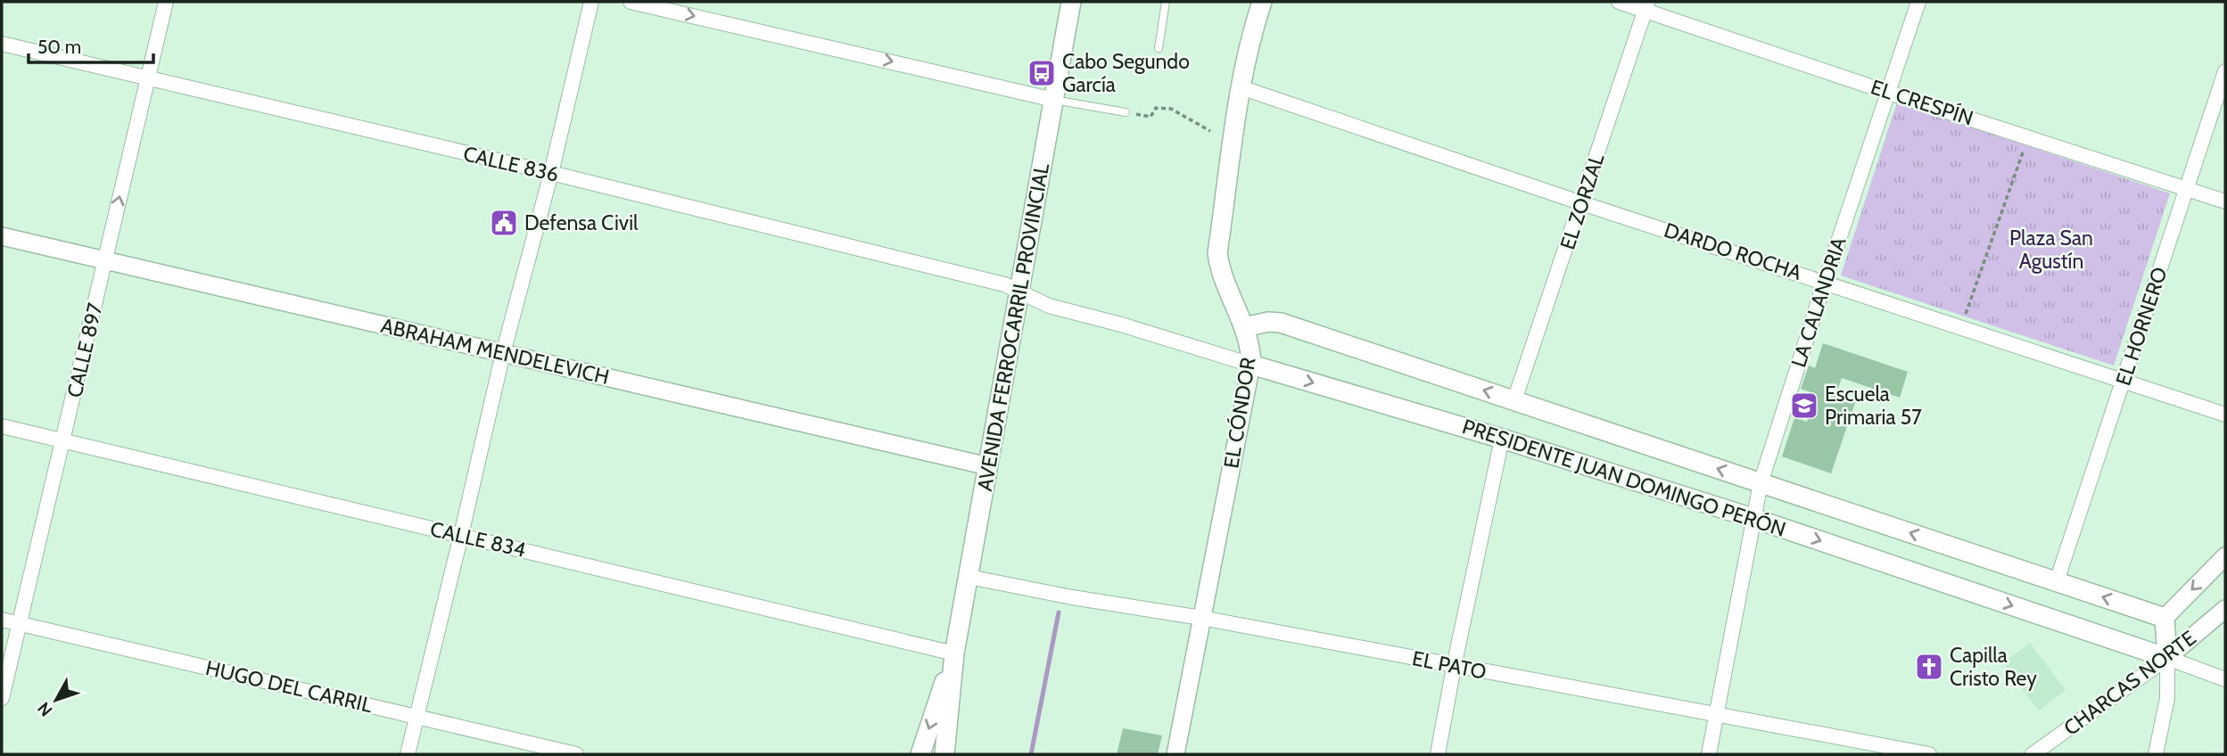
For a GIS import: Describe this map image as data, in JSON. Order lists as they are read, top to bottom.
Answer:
{
  "streets": {
    "main road": ["AVENIDA FERROCARRIL PROVINCIAL", "EL CÓNDOR", "PRESIDENTE JUAN DOMINGO PERÓN"],
    "street": [
      "EL CRESPÍN",
      "CALLE 836",
      "EL ZORZAL",
      "DARDO ROCHA",
      "LA CALANDRIA",
      "EL HORNERO",
      "CALLE 897",
      "ABRAHAM MENDELEVICH",
      "CALLE 834",
      "EL PATO",
      "CHARCAS NORTE",
      "HUGO DEL CARRIL"
    ]
  },
  "crossings": [
    ["EL CRESPÍN", "EL ZORZAL"],
    ["EL CRESPÍN", "LA CALANDRIA"],
    ["EL CRESPÍN", "EL HORNERO"],
    ["CALLE 836", "AVENIDA FERROCARRIL PROVINCIAL"],
    ["CALLE 836", "CALLE 897"],
    ["CALLE 836", "PRESIDENTE JUAN DOMINGO PERÓN"],
    ["EL ZORZAL", "DARDO ROCHA"],
    ["EL ZORZAL", "PRESIDENTE JUAN DOMINGO PERÓN"],
    ["DARDO ROCHA", "LA CALANDRIA"],
    ["DARDO ROCHA", "EL HORNERO"],
    ["DARDO ROCHA", "EL CÓNDOR"],
    ["LA CALANDRIA", "PRESIDENTE JUAN DOMINGO PERÓN"],
    ["LA CALANDRIA", "EL PATO"],
    ["EL HORNERO", "PRESIDENTE JUAN DOMINGO PERÓN"],
    ["AVENIDA FERROCARRIL PROVINCIAL", "ABRAHAM MENDELEVICH"],
    ["AVENIDA FERROCARRIL PROVINCIAL", "PRESIDENTE JUAN DOMINGO PERÓN"],
    ["AVENIDA FERROCARRIL PROVINCIAL", "CALLE 834"],
    ["AVENIDA FERROCARRIL PROVINCIAL", "EL PATO"],
    ["CALLE 897", "ABRAHAM MENDELEVICH"],
    ["CALLE 897", "CALLE 834"],
    ["CALLE 897", "HUGO DEL CARRIL"],
    ["EL CÓNDOR", "PRESIDENTE JUAN DOMINGO PERÓN"],
    ["EL CÓNDOR", "EL PATO"],
    ["PRESIDENTE JUAN DOMINGO PERÓN", "CHARCAS NORTE"]
  ],
  "parks": ["Plaza San Agustín"],
  "places": {
    "bus stop": ["Cabo Segundo García"],
    "public building": ["Defensa Civil"],
    "school or university": ["Escuela Primaria 57"],
    "church": ["Capilla Cristo Rey"]
  },
  "scale_bar": "50 m",
  "north": "bottom left"
}
